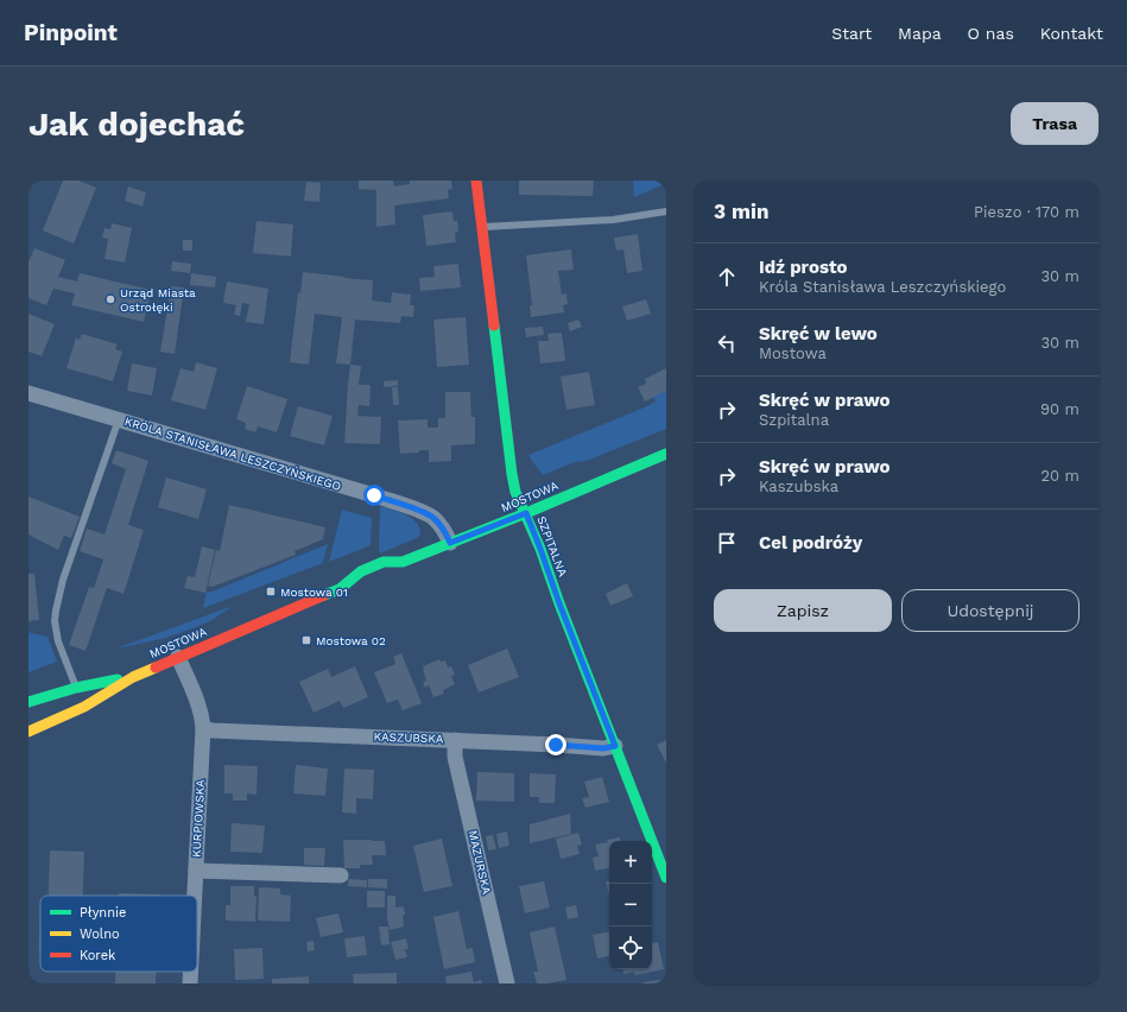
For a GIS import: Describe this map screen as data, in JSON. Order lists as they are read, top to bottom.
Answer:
{
  "streets": {
    "main road": ["MOSTOWA", "SZPITALNA"],
    "street": [
      "KRÓLA STANISŁAWA LESZCZYŃSKIEGO",
      "KASZUBSKA",
      "KURPIOWSKA",
      "MAZURSKA"
    ]
  },
  "crossings": [
    ["KRÓLA STANISŁAWA LESZCZYŃSKIEGO", "MOSTOWA"],
    ["MOSTOWA", "SZPITALNA"],
    ["MOSTOWA", "KURPIOWSKA"],
    ["SZPITALNA", "KASZUBSKA"],
    ["KASZUBSKA", "KURPIOWSKA"],
    ["KASZUBSKA", "MAZURSKA"]
  ],
  "places": {
    "other": ["Urząd Miasta Ostrołęki"],
    "transit": ["Mostowa 01", "Mostowa 02"]
  },
  "legend": ["Płynnie", "Wolno", "Korek"],
  "page": {
    "header": "Pinpoint",
    "nav": [
      "Start",
      "Mapa",
      "O nas",
      "Kontakt"
    ],
    "buttons": [
      "Trasa",
      ["Zapisz", "Udostępnij"]
    ],
    "title": "Jak dojechać",
    "heading": ["3 min", "Pieszo · 170 m"],
    "list": [
      ["Idź prosto", "Króla Stanisława Leszczyńskiego", "30 m"],
      ["Skręć w lewo", "Mostowa", "30 m"],
      ["Skręć w prawo", "Szpitalna", "90 m"],
      ["Skręć w prawo", "Kaszubska", "20 m"],
      "Cel podróży"
    ],
    "map_buttons": ["+", "−"]
  }
}
